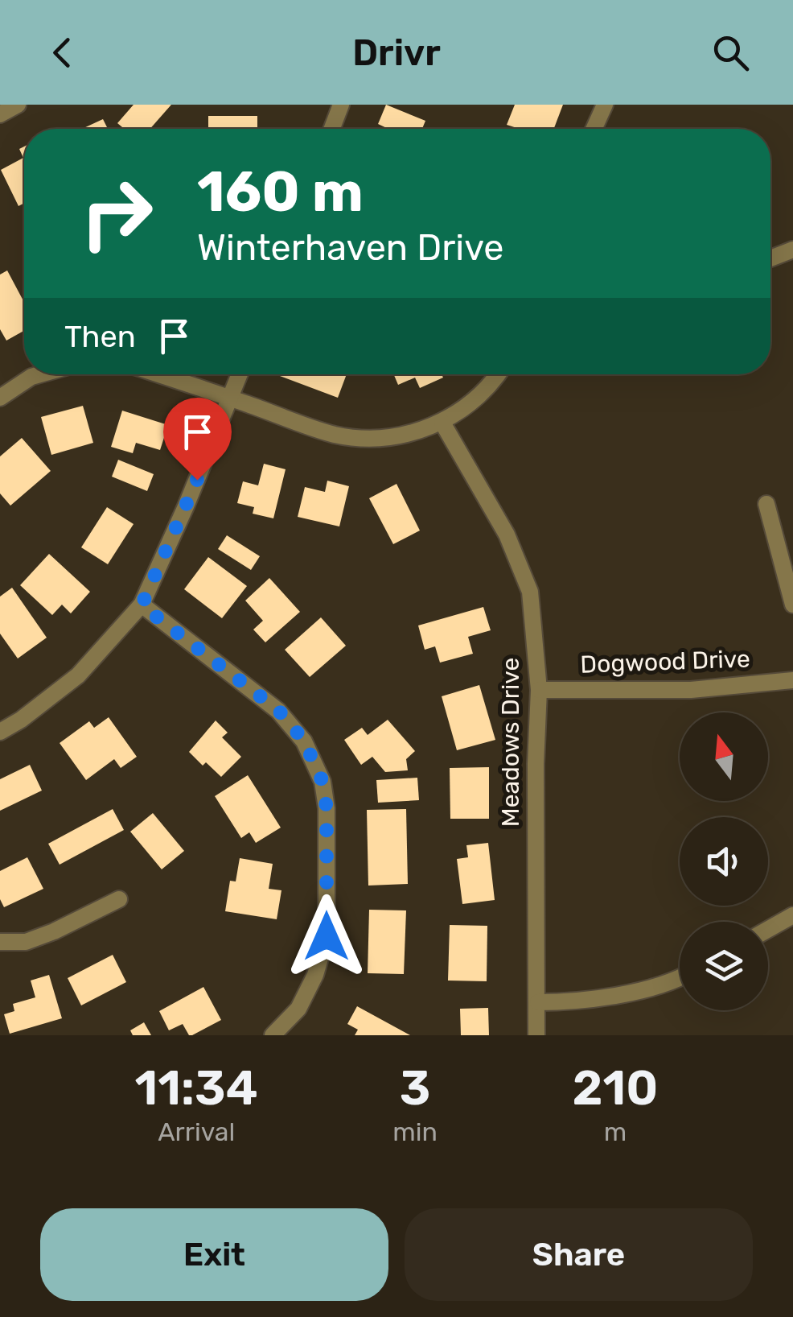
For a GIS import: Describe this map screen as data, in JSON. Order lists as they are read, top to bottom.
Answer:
{
  "streets": {
    "street": ["Dogwood Drive", "Meadows Drive"]
  },
  "crossings": [
    ["Dogwood Drive", "Meadows Drive"]
  ],
  "north": "top",
  "page": {
    "header": "Drivr",
    "turn": ["160 m", "Winterhaven Drive"],
    "then": "Then",
    "eta": [
      "11:34",
      "Arrival",
      "3",
      "min",
      "210",
      "m"
    ],
    "buttons": ["Exit", "Share"]
  }
}
